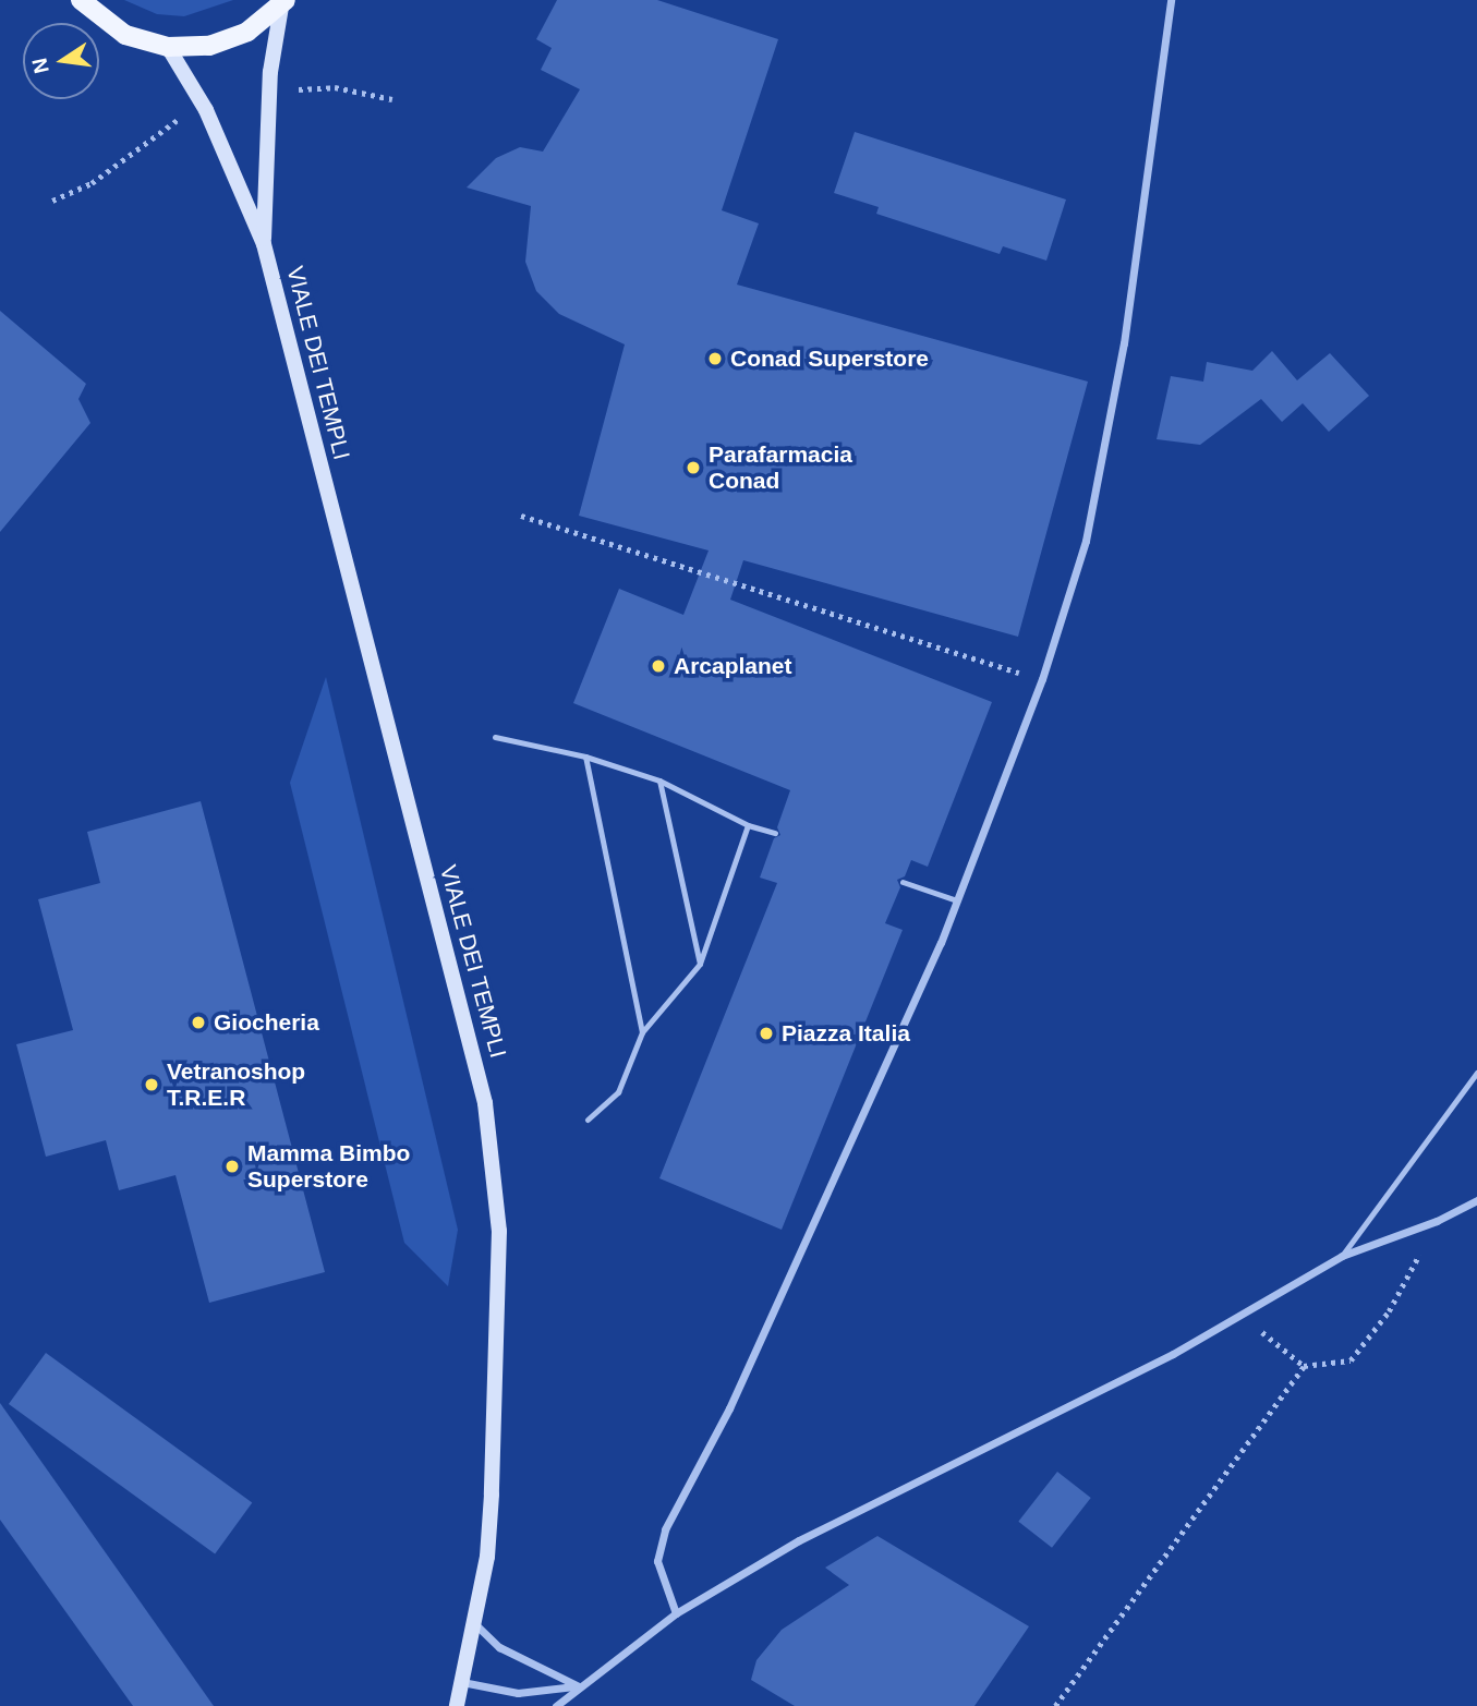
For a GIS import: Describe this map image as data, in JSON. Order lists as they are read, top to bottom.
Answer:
{
  "streets": {
    "main road": ["VIALE DEI TEMPLI"]
  },
  "places": [
    "Conad Superstore",
    "Parafarmacia Conad",
    "Arcaplanet",
    "Giocheria",
    "Piazza Italia",
    "Vetranoshop T.R.E.R",
    "Mamma Bimbo Superstore"
  ],
  "north": "left"
}
